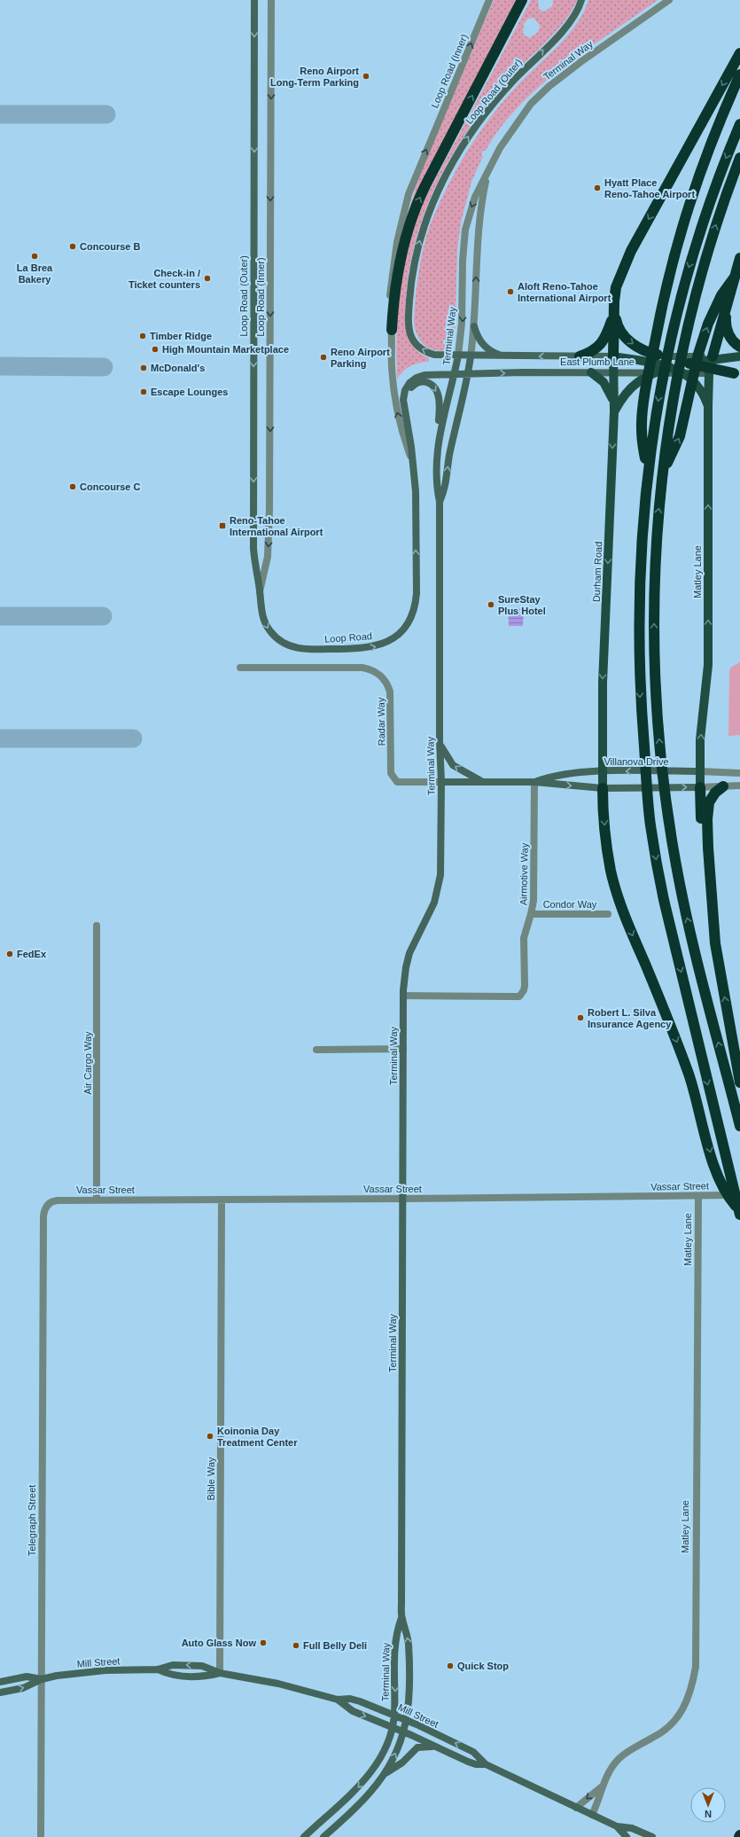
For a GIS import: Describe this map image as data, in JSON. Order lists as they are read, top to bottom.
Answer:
{
  "streets": {
    "main road": [
      "Terminal Way",
      "Loop Road (Outer)",
      "East Plumb Lane",
      "Durham Road",
      "Matley Lane",
      "Loop Road",
      "Villanova Drive",
      "Mill Street"
    ],
    "street": [
      "Loop Road (Inner)",
      "Radar Way",
      "Airmotive Way",
      "Condor Way",
      "Air Cargo Way",
      "Vassar Street",
      "Bible Way",
      "Telegraph Street"
    ]
  },
  "crossings": [
    ["Terminal Way", "Loop Road (Outer)"],
    ["Terminal Way", "East Plumb Lane"],
    ["Terminal Way", "Radar Way"],
    ["Terminal Way", "Villanova Drive"],
    ["Terminal Way", "Airmotive Way"],
    ["Terminal Way", "Vassar Street"],
    ["Terminal Way", "Mill Street"],
    ["Loop Road (Inner)", "Loop Road (Outer)"],
    ["Loop Road (Inner)", "Loop Road"],
    ["Loop Road (Outer)", "East Plumb Lane"],
    ["Loop Road (Outer)", "Loop Road"],
    ["East Plumb Lane", "Durham Road"],
    ["East Plumb Lane", "Matley Lane"],
    ["Durham Road", "Villanova Drive"],
    ["Matley Lane", "Villanova Drive"],
    ["Matley Lane", "Vassar Street"],
    ["Matley Lane", "Mill Street"],
    ["Radar Way", "Villanova Drive"],
    ["Villanova Drive", "Airmotive Way"],
    ["Airmotive Way", "Condor Way"],
    ["Air Cargo Way", "Vassar Street"],
    ["Vassar Street", "Bible Way"],
    ["Vassar Street", "Telegraph Street"],
    ["Bible Way", "Mill Street"],
    ["Telegraph Street", "Mill Street"]
  ],
  "one_way": ["Durham Road"],
  "places": {
    "other": [
      "Reno Airport Long-Term Parking",
      "Hyatt Place Reno-Tahoe Airport",
      "Concourse B",
      "La Brea Bakery",
      "Check-in / Ticket counters",
      "Aloft Reno-Tahoe International Airport",
      "Timber Ridge",
      "High Mountain Marketplace",
      "Reno Airport Parking",
      "McDonald's",
      "Escape Lounges",
      "Concourse C",
      "SureStay Plus Hotel",
      "FedEx",
      "Robert L. Silva Insurance Agency",
      "Koinonia Day Treatment Center",
      "Auto Glass Now",
      "Full Belly Deli",
      "Quick Stop"
    ],
    "transit": ["Reno-Tahoe International Airport"]
  },
  "north": "bottom"
}
